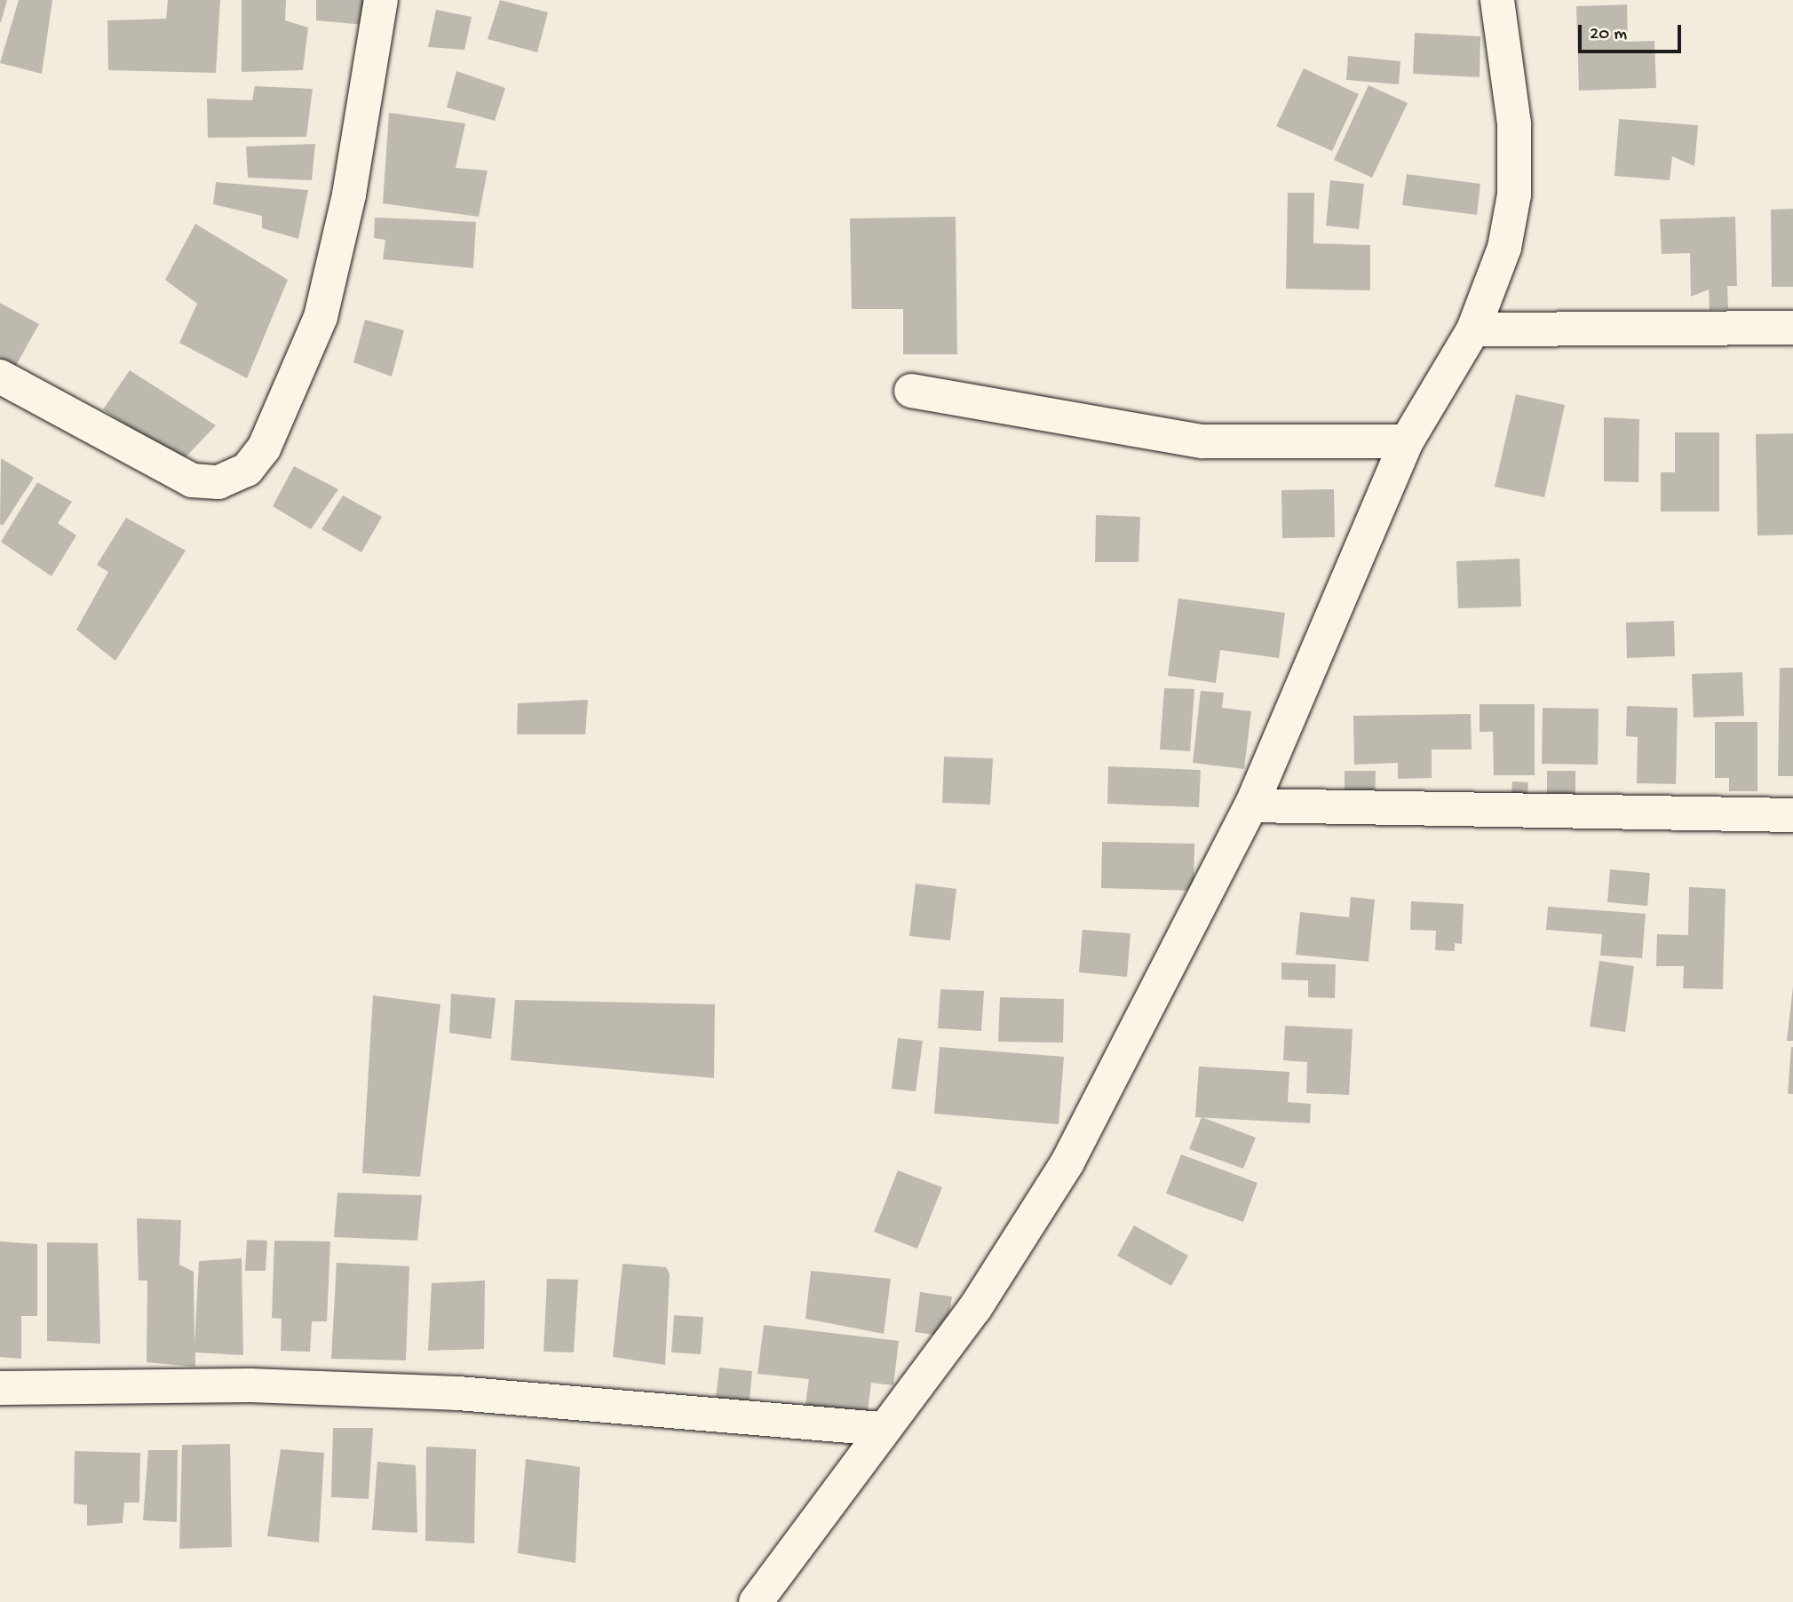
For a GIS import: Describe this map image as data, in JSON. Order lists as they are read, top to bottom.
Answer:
{
  "scale_bar": "20 m"
}
